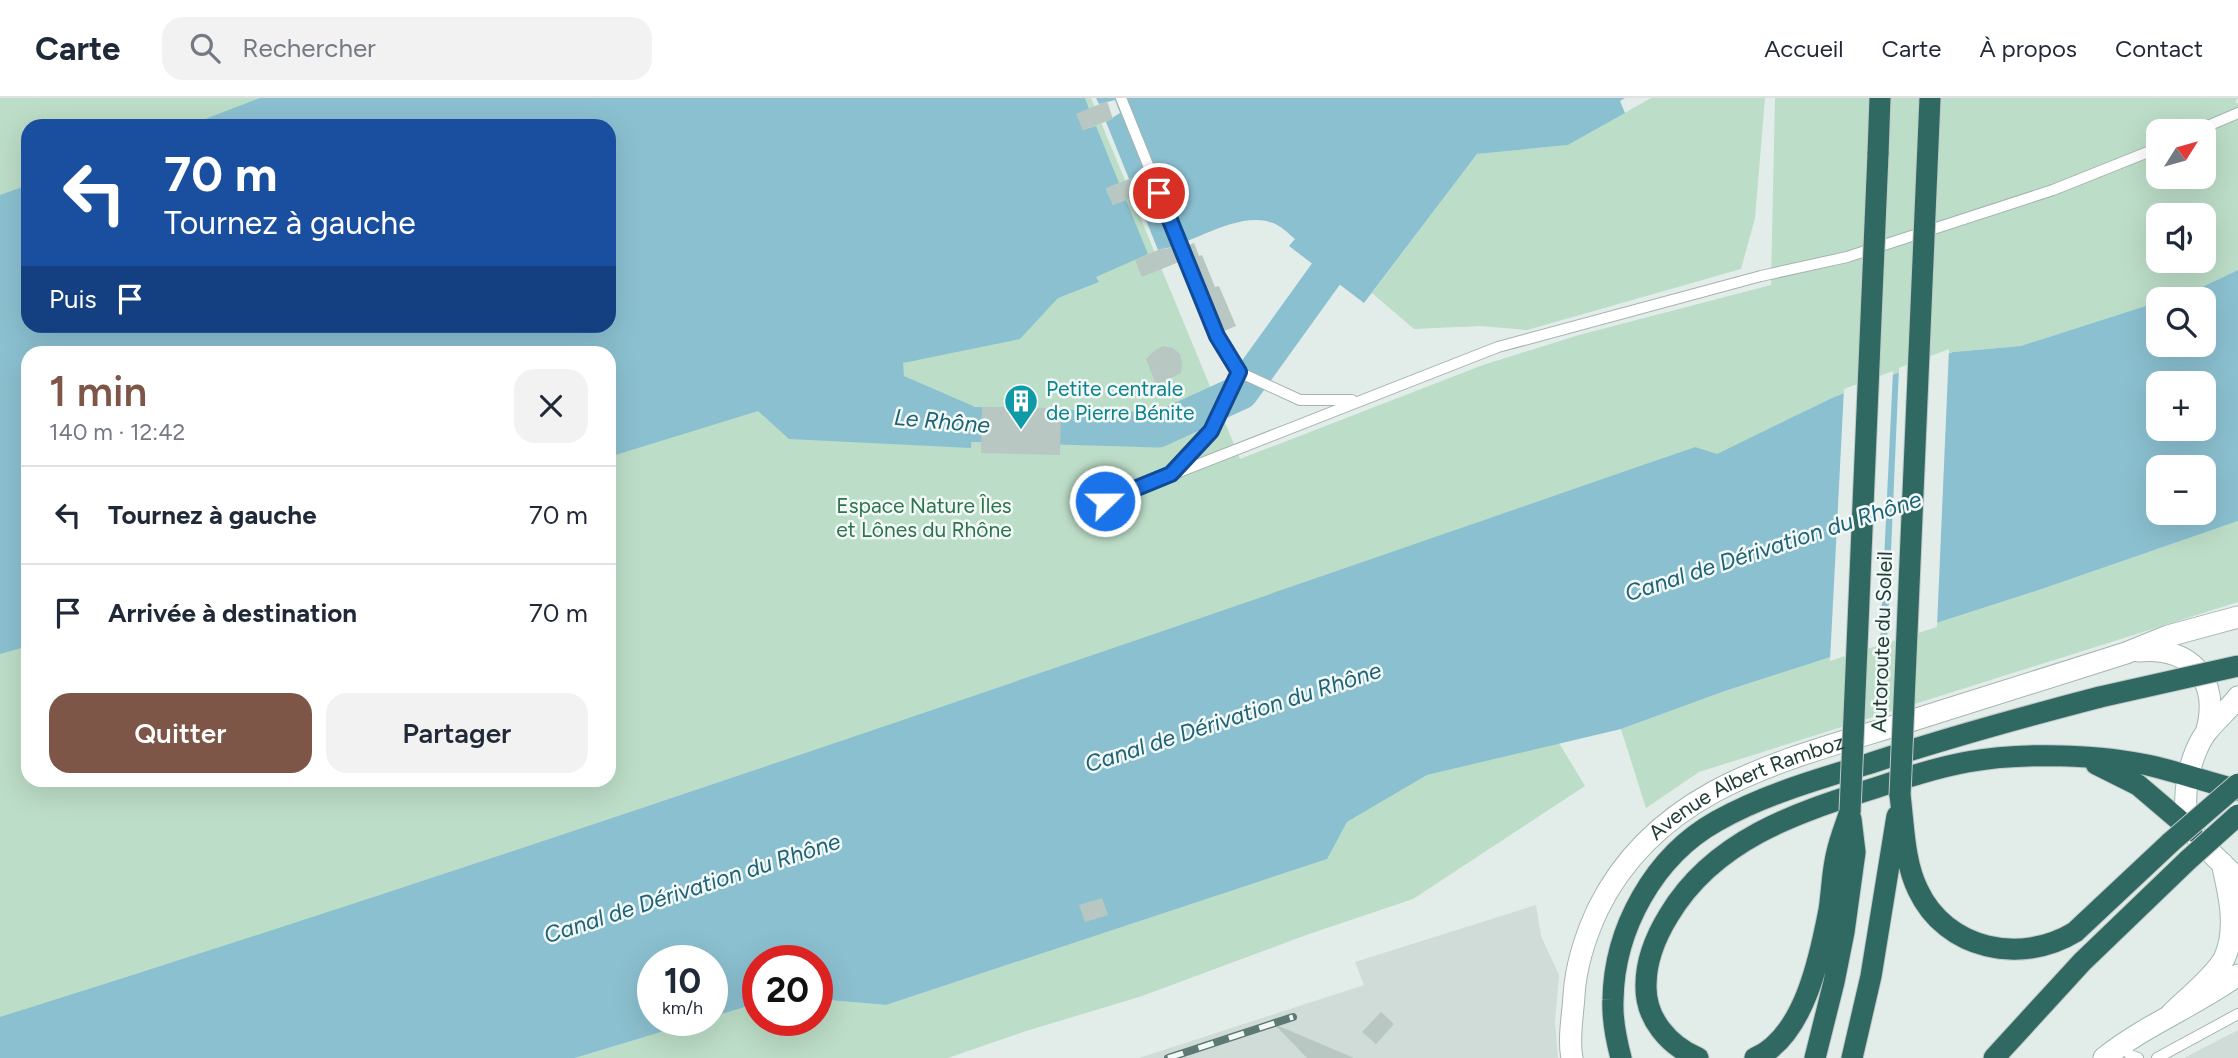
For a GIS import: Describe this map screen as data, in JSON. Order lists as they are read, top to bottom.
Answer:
{
  "streets": {
    "highway": ["Autoroute du Soleil"],
    "street": ["Avenue Albert Ramboz"]
  },
  "water": ["Le Rhône", "Canal de Dérivation du Rhône"],
  "parks": ["Espace Nature Îles et Lônes du Rhône"],
  "places": {
    "building": ["Petite centrale de Pierre Bénite"]
  },
  "north": "top right",
  "page": {
    "header": "Carte",
    "search": "Rechercher",
    "nav": [
      "Accueil",
      "Carte",
      "À propos",
      "Contact"
    ],
    "map_buttons": ["+", "−"],
    "turn": ["70 m", "Tournez à gauche"],
    "then": "Puis",
    "heading": ["1 min", "140 m · 12:42"],
    "list": [
      {
        "name": "Tournez à gauche",
        "value": "70 m"
      },
      {
        "name": "Arrivée à destination",
        "value": "70 m"
      }
    ],
    "buttons": ["Quitter", "Partager"],
    "speed": "10 km/h",
    "limit": "20"
  }
}
